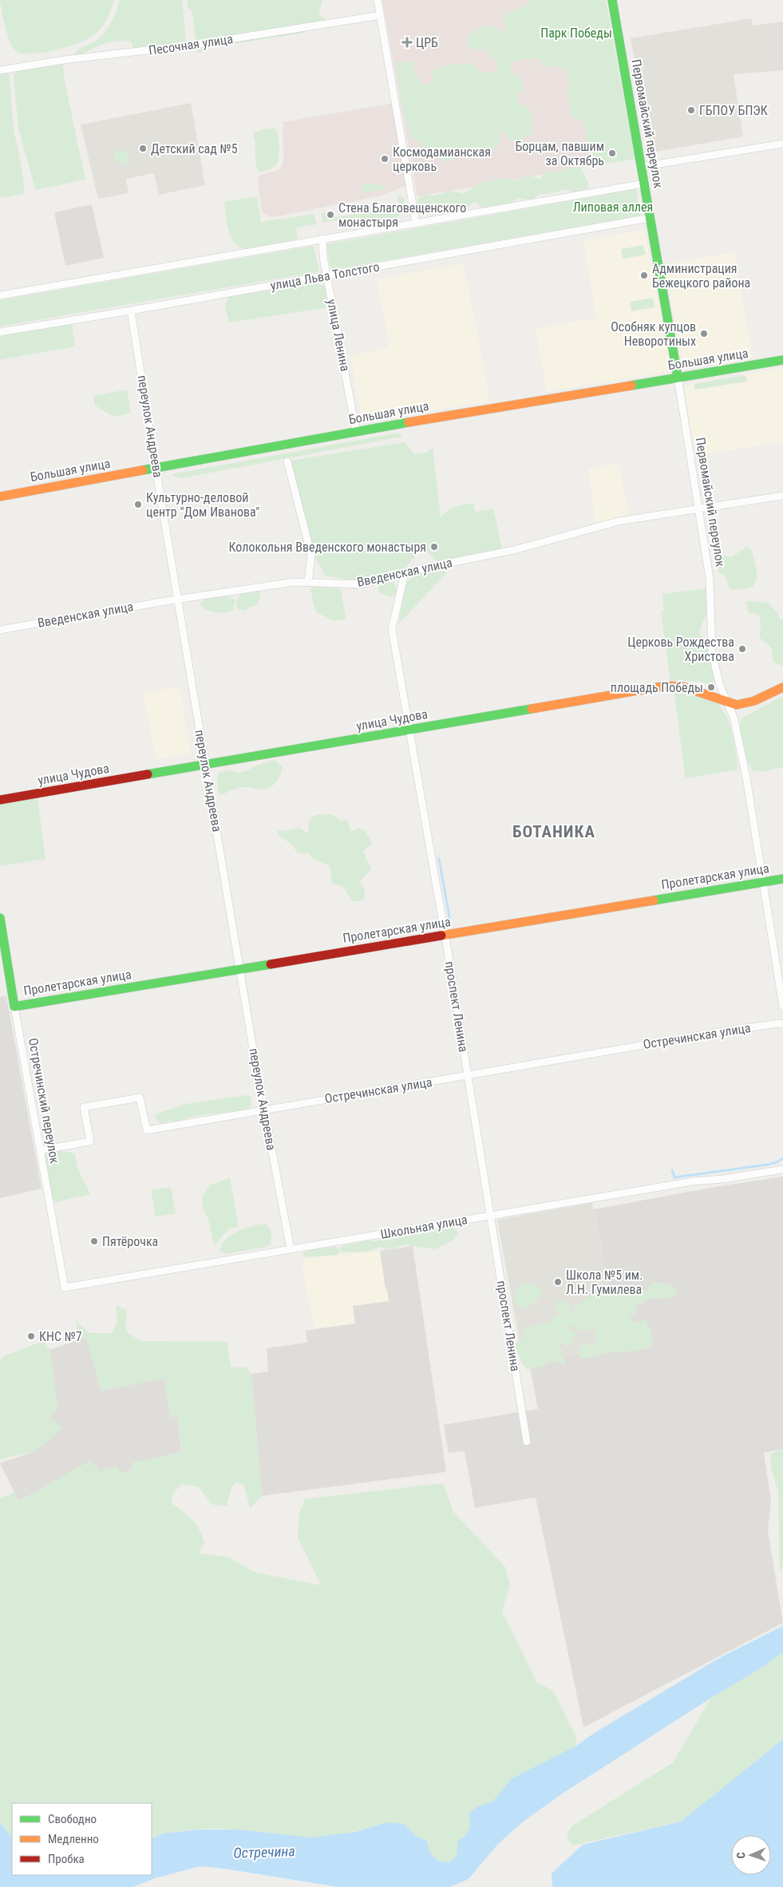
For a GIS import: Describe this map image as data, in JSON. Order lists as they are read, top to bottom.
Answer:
{
  "streets": {
    "street": [
      "Песочная улица",
      "Первомайский переулок",
      "улица Льва Толстого",
      "улица Ленина",
      "Большая улица",
      "переулок Андреева",
      "Введенская улица",
      "улица Чудова",
      "Пролетарская улица",
      "проспект Ленина",
      "Остречинская улица",
      "Остречинский переулок",
      "Школьная улица"
    ]
  },
  "crossings": [
    ["Первомайский переулок", "улица Льва Толстого"],
    ["Первомайский переулок", "Большая улица"],
    ["Первомайский переулок", "Введенская улица"],
    ["Первомайский переулок", "улица Чудова"],
    ["Первомайский переулок", "Пролетарская улица"],
    ["улица Льва Толстого", "улица Ленина"],
    ["улица Льва Толстого", "переулок Андреева"],
    ["улица Ленина", "Большая улица"],
    ["Большая улица", "переулок Андреева"],
    ["переулок Андреева", "Введенская улица"],
    ["переулок Андреева", "улица Чудова"],
    ["переулок Андреева", "Пролетарская улица"],
    ["переулок Андреева", "Остречинская улица"],
    ["переулок Андреева", "Школьная улица"],
    ["Введенская улица", "проспект Ленина"],
    ["улица Чудова", "проспект Ленина"],
    ["Пролетарская улица", "проспект Ленина"],
    ["Пролетарская улица", "Остречинский переулок"],
    ["проспект Ленина", "Остречинская улица"],
    ["проспект Ленина", "Школьная улица"],
    ["Остречинская улица", "Остречинский переулок"],
    ["Остречинский переулок", "Школьная улица"]
  ],
  "districts": ["БОТАНИКА"],
  "water": ["Остречина"],
  "parks": ["Парк Победы", "Липовая аллея"],
  "places": {
    "health": ["ЦРБ"],
    "other": [
      "ГБПОУ БПЭК",
      "Детский сад №5",
      "Борцам, павшим за Октябрь",
      "Космодамианская церковь",
      "Стена Благовещенского монастыря",
      "Администрация Бежецкого района",
      "Особняк купцов Неворотиных",
      "Культурно-деловой центр \"Дом Иванова\"",
      "Колокольня Введенского монастыря",
      "Церковь Рождества Христова",
      "площадь Победы",
      "Пятёрочка",
      "Школа №5 им. Л.Н. Гумилева",
      "КНС №7"
    ]
  },
  "legend": ["Свободно", "Медленно", "Пробка"],
  "north": "left"
}
